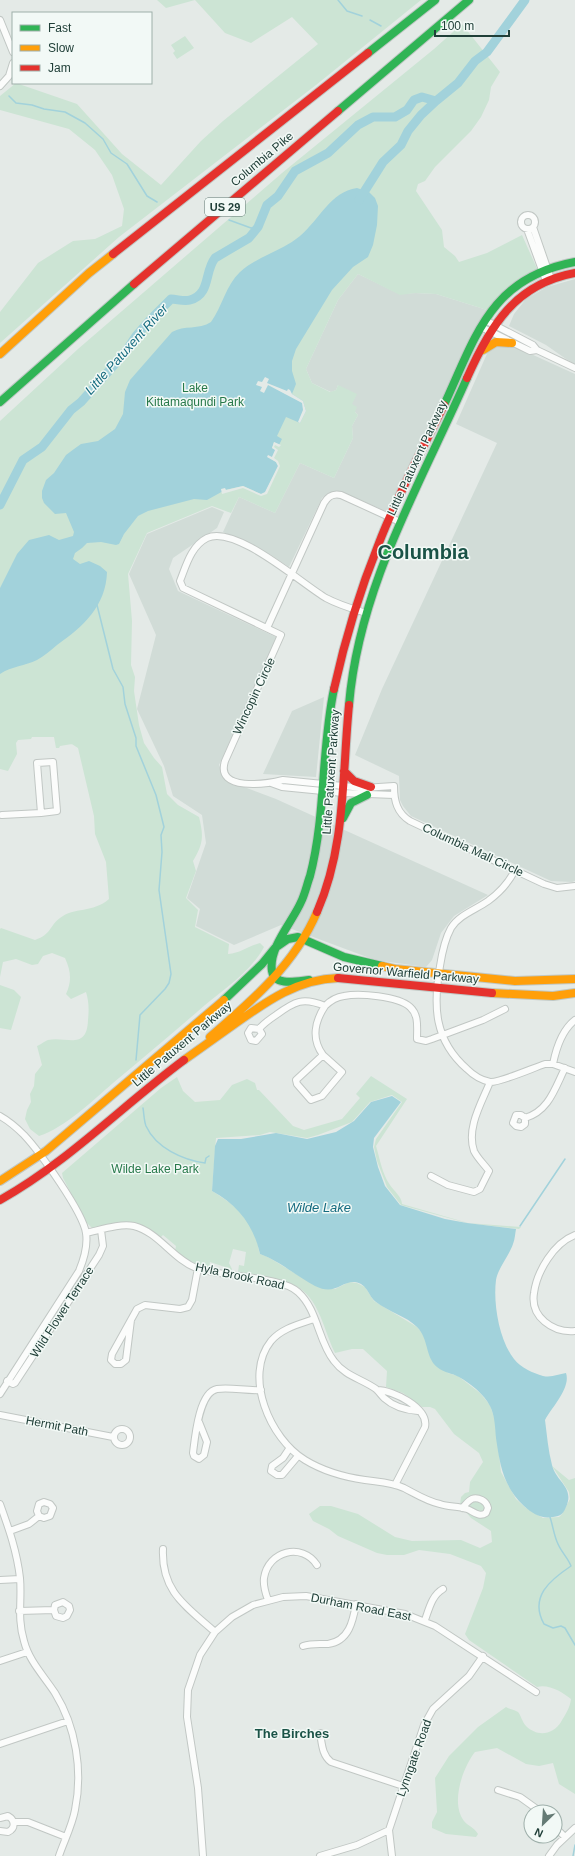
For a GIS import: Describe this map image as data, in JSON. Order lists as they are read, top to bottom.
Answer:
{
  "streets": {
    "main road": [
      "Columbia Pike",
      "US 29",
      "Little Patuxent Parkway",
      "Governor Warfield Parkway"
    ],
    "street": [
      "Wincopin Circle",
      "Columbia Mall Circle",
      "Hyla Brook Road",
      "Wild Flower Terrace",
      "Hermit Path",
      "Durham Road East",
      "Lynngate Road"
    ]
  },
  "crossings": [
    ["Little Patuxent Parkway", "Wincopin Circle"],
    ["Little Patuxent Parkway", "Governor Warfield Parkway"],
    ["Hyla Brook Road", "Wild Flower Terrace"],
    ["Durham Road East", "Lynngate Road"]
  ],
  "districts": ["Columbia", "The Birches"],
  "water": ["Little Patuxent River", "Wilde Lake"],
  "parks": ["Lake Kittamaqundi Park", "Wilde Lake Park"],
  "legend": ["Fast", "Slow", "Jam"],
  "scale_bar": "100 m",
  "north": "bottom left"
}
